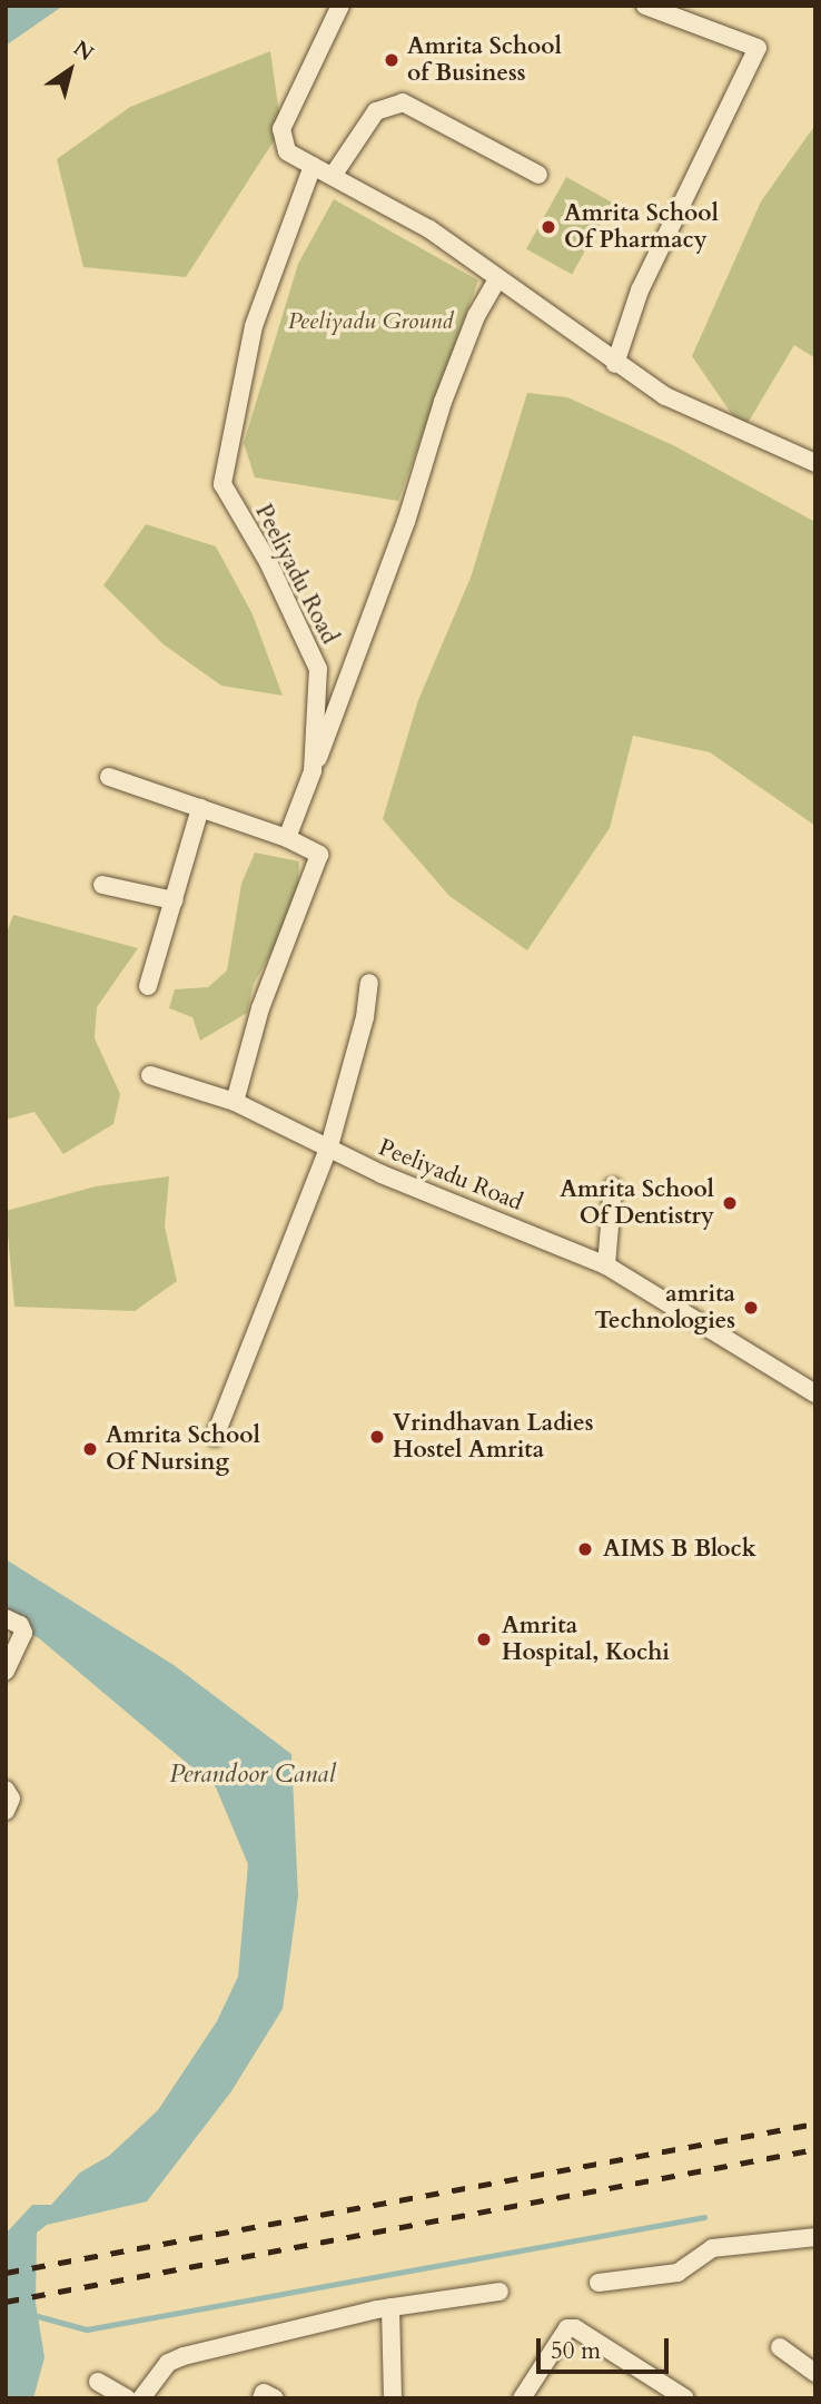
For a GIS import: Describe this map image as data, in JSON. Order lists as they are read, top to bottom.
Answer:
{
  "streets": {
    "street": ["Peeliyadu Road"]
  },
  "water": ["Perandoor Canal"],
  "parks": ["Peeliyadu Ground"],
  "places": [
    "Amrita School of Business",
    "Amrita School Of Pharmacy",
    "Amrita School Of Dentistry",
    "amrita Technologies",
    "Vrindhavan Ladies Hostel Amrita",
    "Amrita School Of Nursing",
    "AIMS B Block",
    "Amrita Hospital, Kochi"
  ],
  "scale_bar": "50 m",
  "north": "top right"
}
